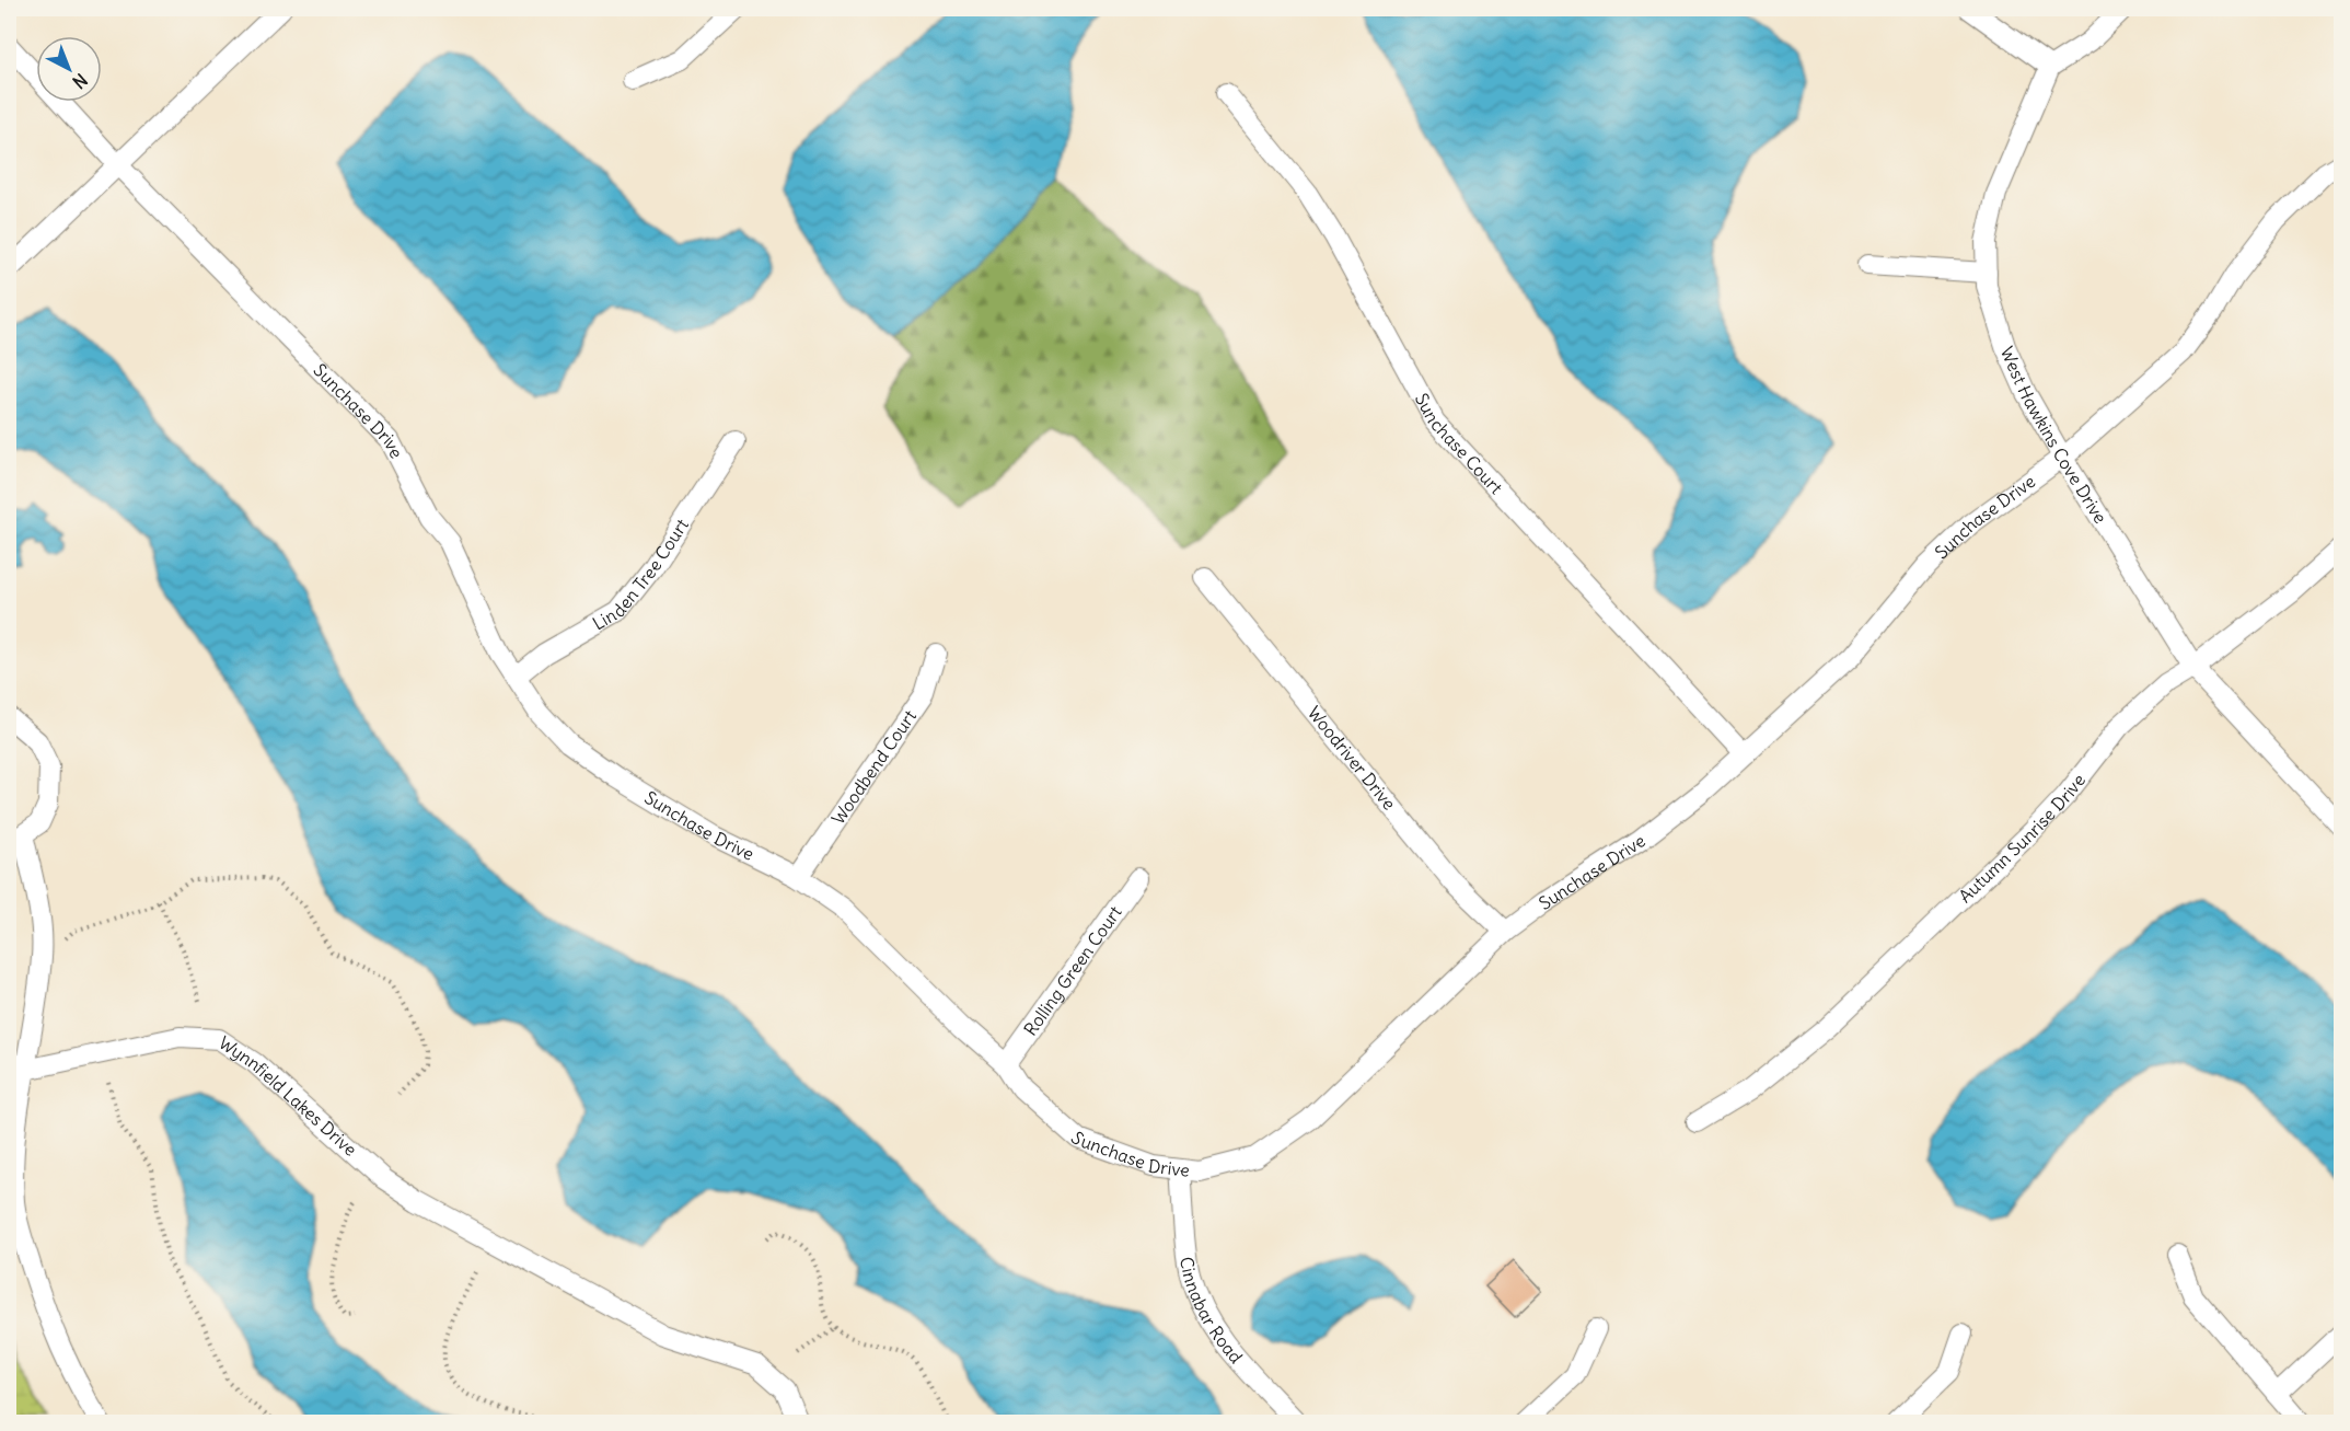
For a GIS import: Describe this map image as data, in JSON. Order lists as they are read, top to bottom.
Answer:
{
  "streets": {
    "street": [
      "Sunchase Drive",
      "West Hawkins Cove Drive",
      "Sunchase Court",
      "Linden Tree Court",
      "Woodriver Drive",
      "Woodbend Court",
      "Autumn Sunrise Drive",
      "Rolling Green Court",
      "Wynnfield Lakes Drive",
      "Cinnabar Road"
    ]
  },
  "crossings": [
    ["Sunchase Drive", "West Hawkins Cove Drive"],
    ["Sunchase Drive", "Sunchase Court"],
    ["Sunchase Drive", "Linden Tree Court"],
    ["Sunchase Drive", "Woodriver Drive"],
    ["Sunchase Drive", "Woodbend Court"],
    ["Sunchase Drive", "Rolling Green Court"],
    ["Sunchase Drive", "Cinnabar Road"],
    ["West Hawkins Cove Drive", "Autumn Sunrise Drive"]
  ],
  "north": "bottom right"
}
